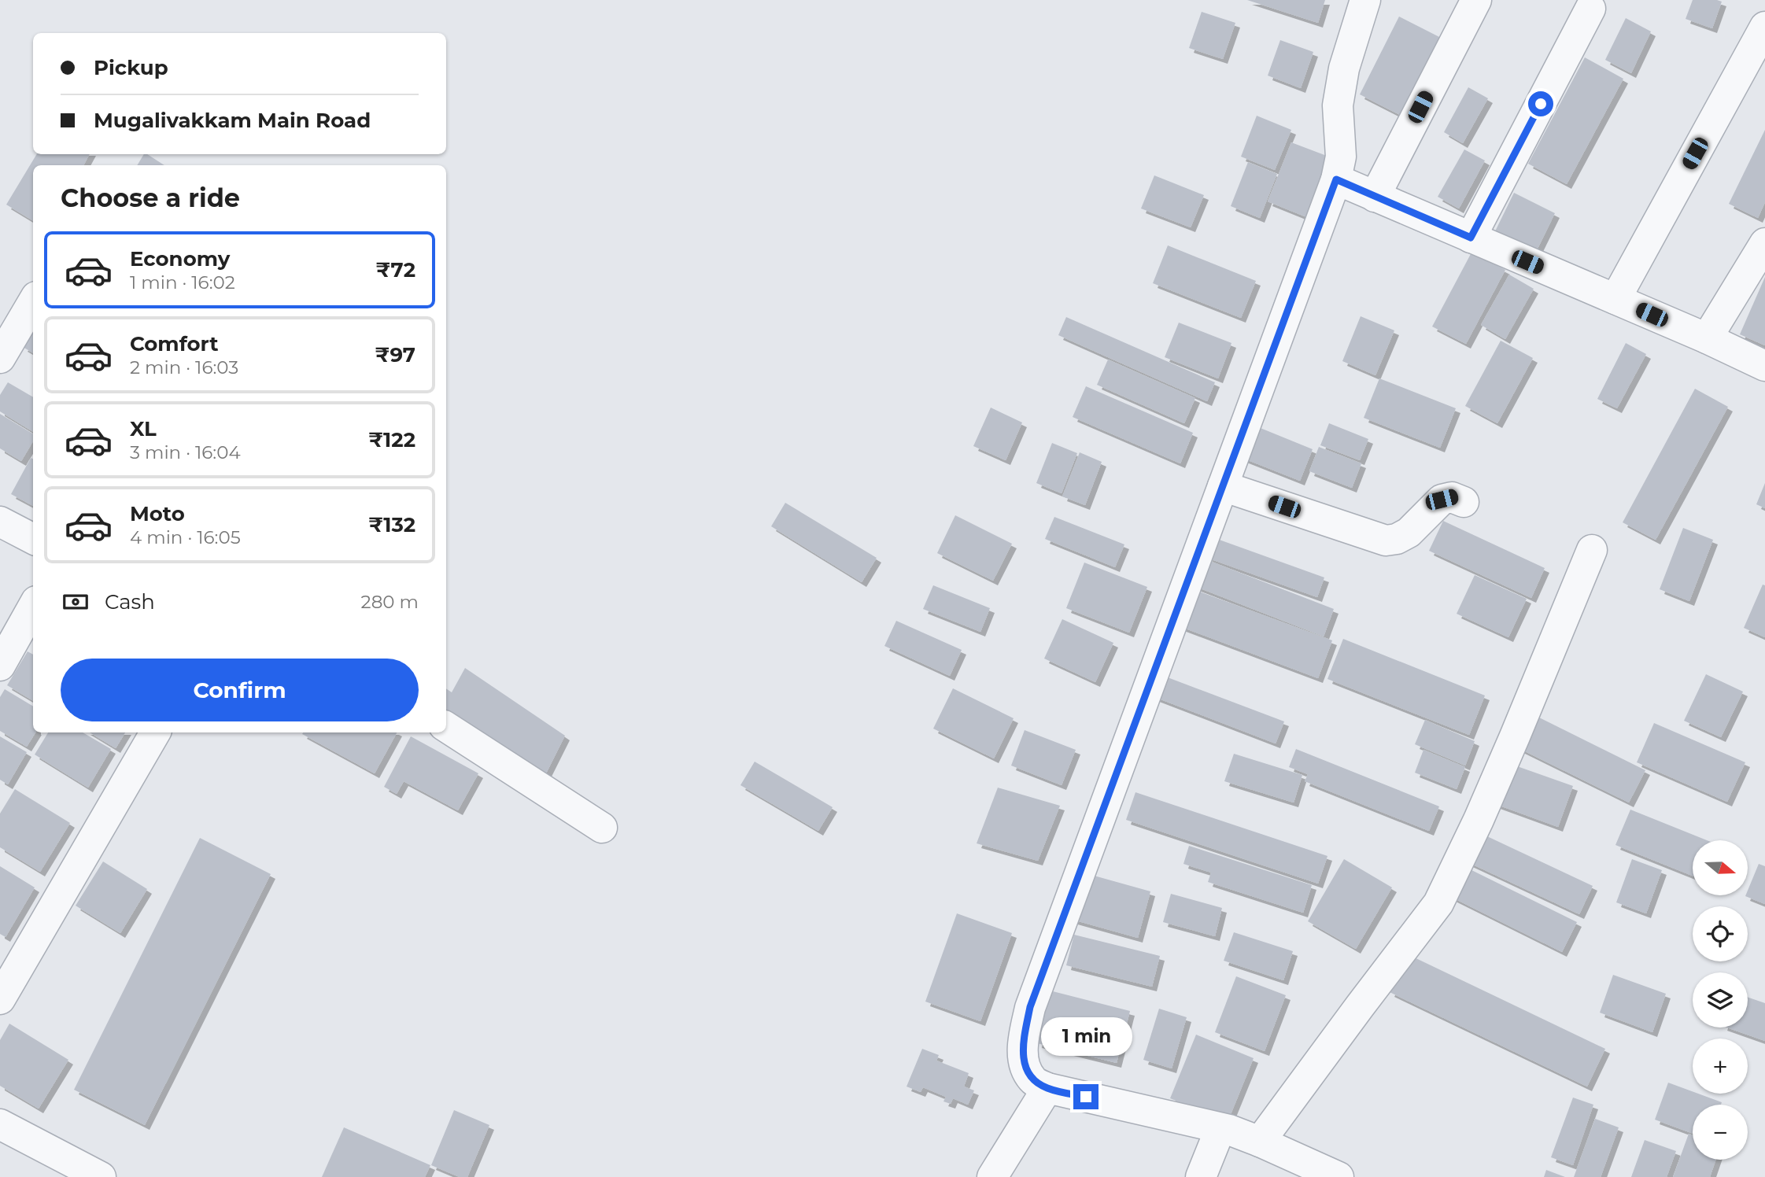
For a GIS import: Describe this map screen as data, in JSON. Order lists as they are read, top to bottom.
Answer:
{
  "north": "right",
  "page": {
    "banner": ["Pickup", "Mugalivakkam Main Road"],
    "heading": "Choose a ride",
    "list": [
      {
        "name": "Economy",
        "note": "1 min · 16:02",
        "value": "₹72"
      },
      {
        "name": "Comfort",
        "note": "2 min · 16:03",
        "value": "₹97"
      },
      {
        "name": "XL",
        "note": "3 min · 16:04",
        "value": "₹122"
      },
      {
        "name": "Moto",
        "note": "4 min · 16:05",
        "value": "₹132"
      }
    ],
    "pay": ["Cash", "280 m"],
    "buttons": "Confirm",
    "map_buttons": ["+", "−"],
    "bubble": "1 min"
  }
}
